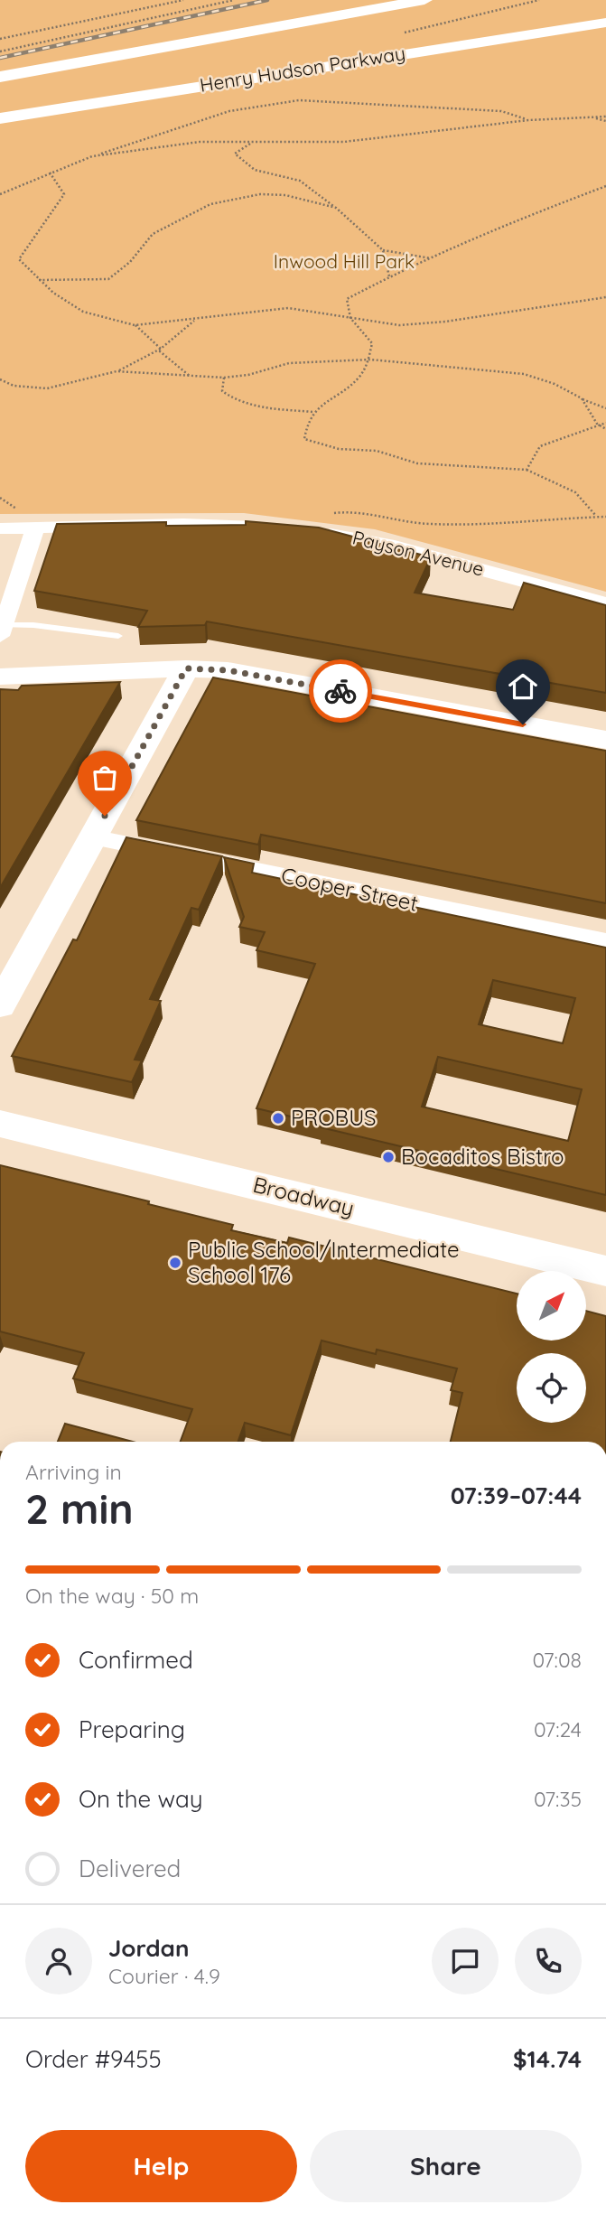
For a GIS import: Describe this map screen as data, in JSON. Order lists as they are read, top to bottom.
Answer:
{
  "streets": {
    "main road": ["Henry Hudson Parkway", "Broadway"],
    "street": ["Payson Avenue", "Cooper Street"]
  },
  "parks": ["Inwood Hill Park"],
  "places": ["PROBUS", "Bocaditos Bistro", "Public School/Intermediate School 176"],
  "north": "top right",
  "page": {
    "heading": ["2 min", "Arriving in", "07:39–07:44"],
    "panel": [
      "Jordan",
      "Courier · 4.9",
      "Order #9455",
      "$14.74"
    ],
    "bar": "On the way · 50 m",
    "list": [
      ["Confirmed", "07:08"],
      ["Preparing", "07:24"],
      ["On the way", "07:35"],
      "Delivered"
    ],
    "buttons": ["Help", "Share"]
  }
}
